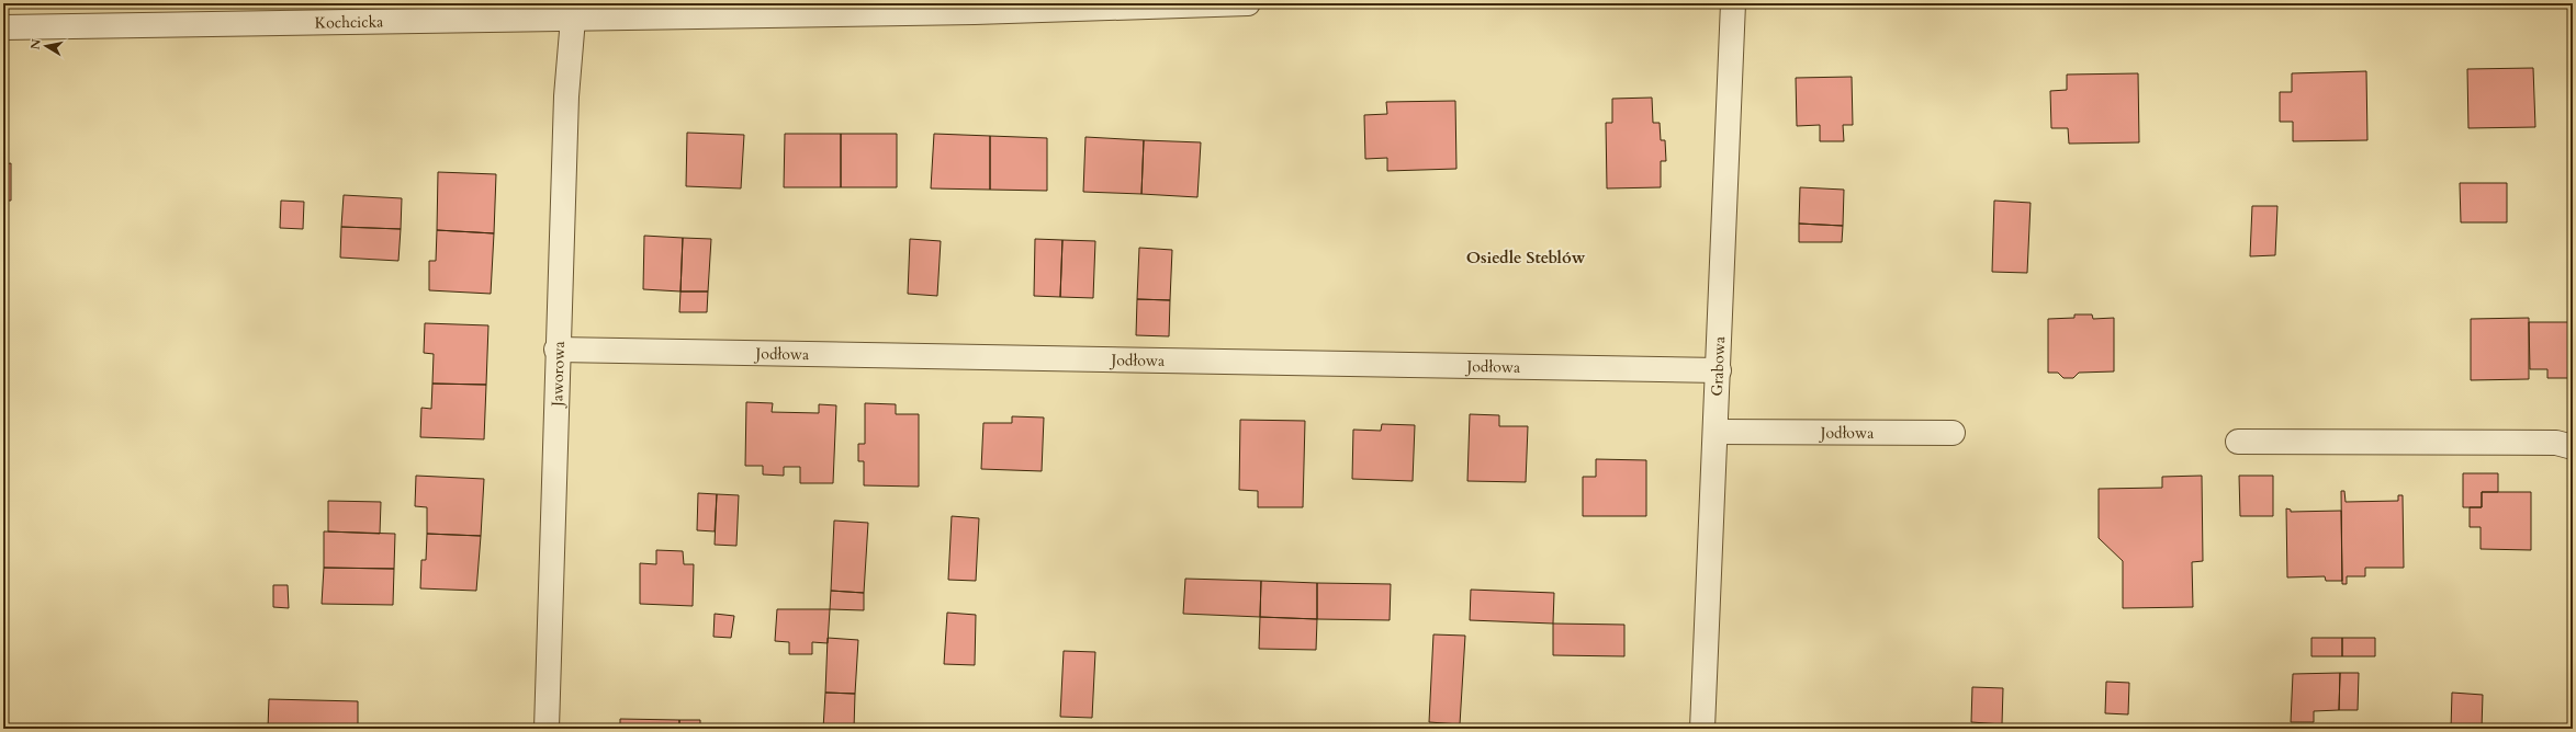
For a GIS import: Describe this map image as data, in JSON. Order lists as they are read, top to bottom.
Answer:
{
  "streets": {
    "street": [
      "Kochcicka",
      "Jodłowa",
      "Grabowa",
      "Jaworowa"
    ]
  },
  "crossings": [
    ["Kochcicka", "Jaworowa"],
    ["Jodłowa", "Grabowa"],
    ["Jodłowa", "Jaworowa"]
  ],
  "districts": ["Osiedle Steblów"],
  "north": "left"
}
